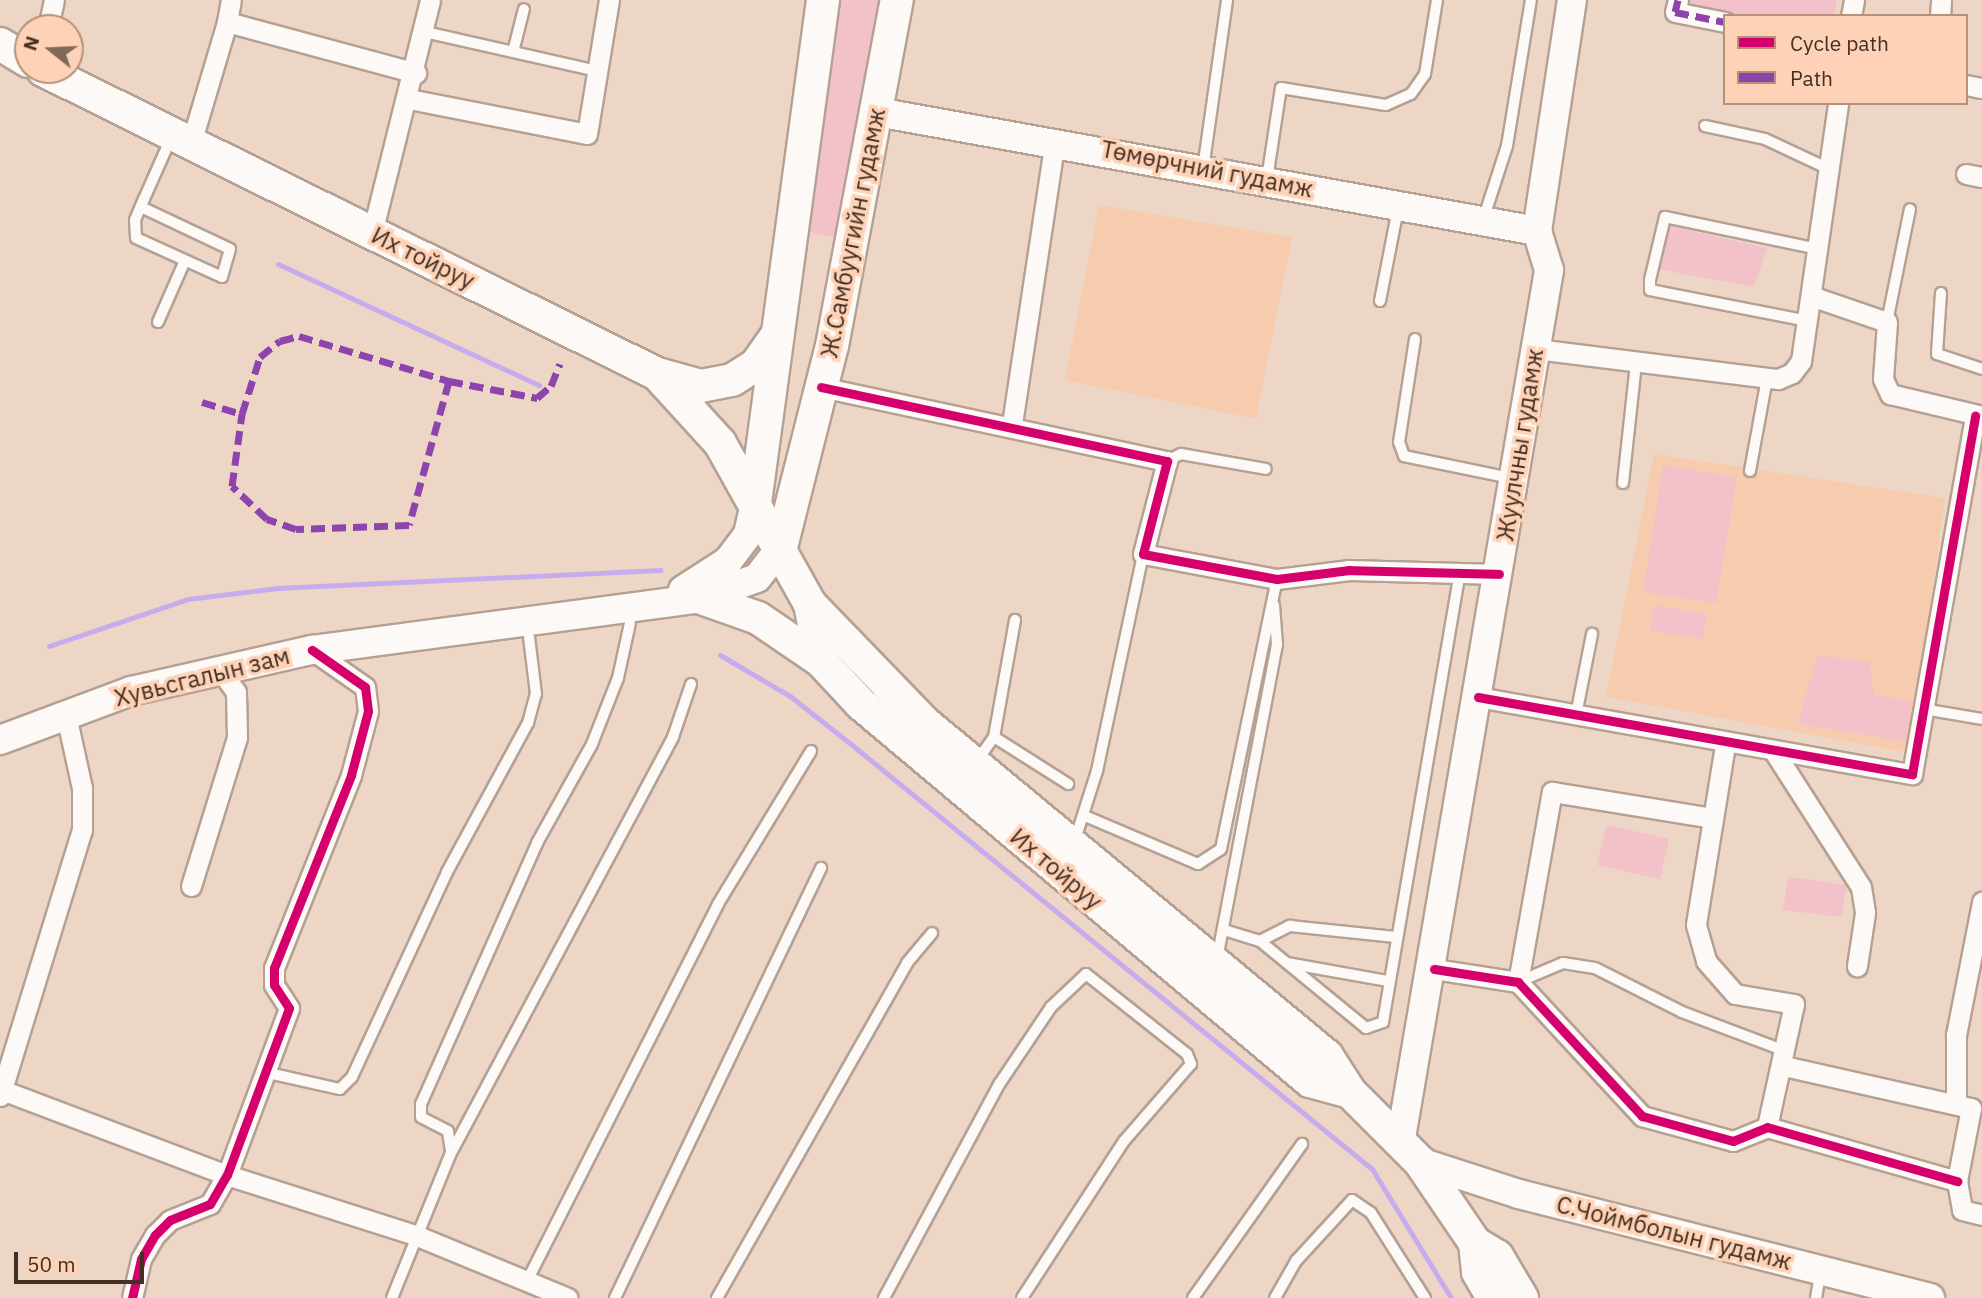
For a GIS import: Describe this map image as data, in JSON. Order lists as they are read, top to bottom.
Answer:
{
  "streets": {
    "main road": [
      "Төмөрчний гудамж",
      "Ж.Самбуугийн гудамж",
      "Их тойруу",
      "Жуулчны гудамж",
      "Хувьсгалын зам",
      "С.Чоймболын гудамж"
    ]
  },
  "crossings": [
    ["Төмөрчний гудамж", "Ж.Самбуугийн гудамж"],
    ["Төмөрчний гудамж", "Жуулчны гудамж"],
    ["Ж.Самбуугийн гудамж", "Их тойруу"],
    ["Ж.Самбуугийн гудамж", "Хувьсгалын зам"],
    ["Их тойруу", "Жуулчны гудамж"],
    ["Их тойруу", "Хувьсгалын зам"],
    ["Их тойруу", "С.Чоймболын гудамж"],
    ["Жуулчны гудамж", "С.Чоймболын гудамж"]
  ],
  "legend": ["Cycle path", "Path"],
  "scale_bar": "50 m",
  "north": "left"
}
